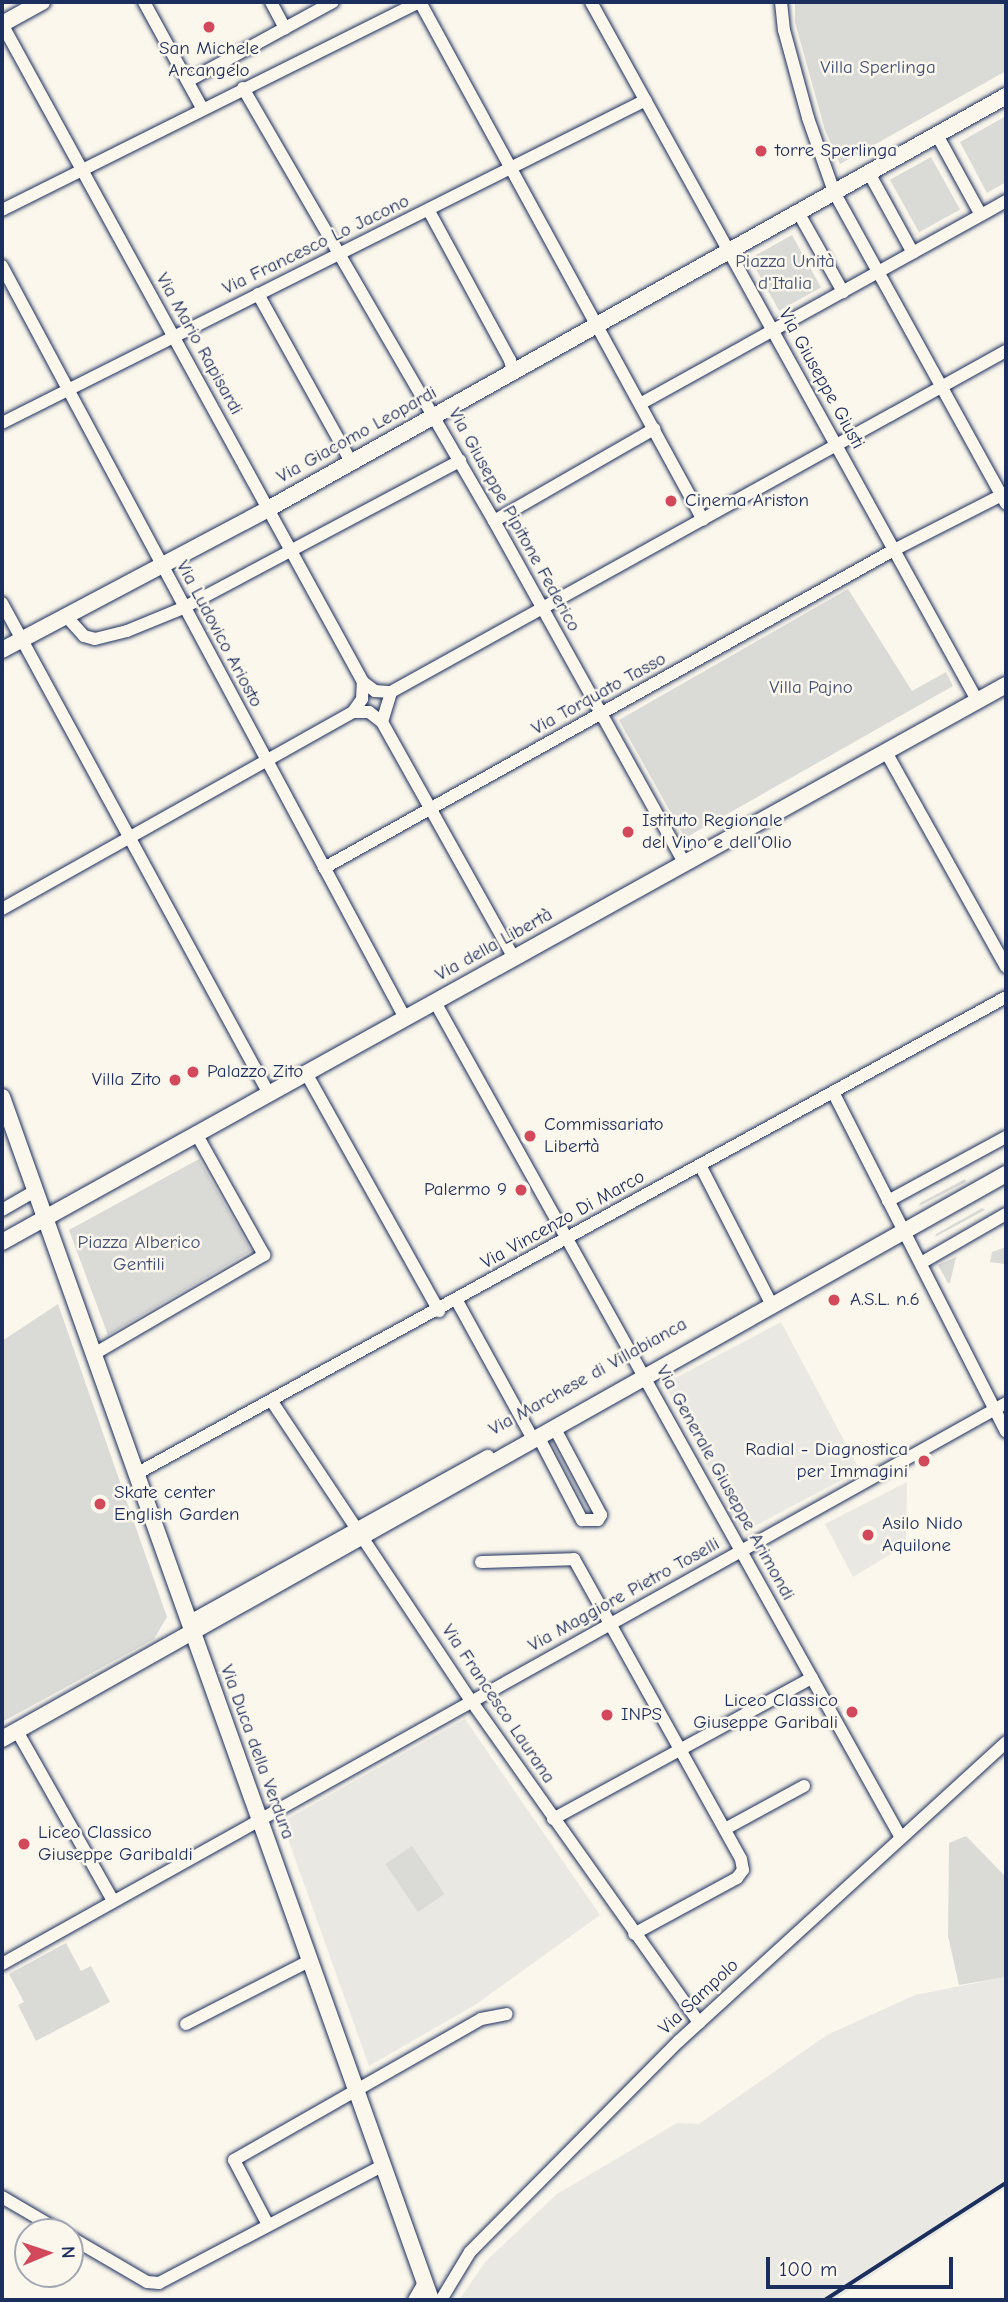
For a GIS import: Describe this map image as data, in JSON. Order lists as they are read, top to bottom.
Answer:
{
  "streets": {
    "street": [
      "Via Francesco Lo Jacono",
      "Via Mario Rapisardi",
      "Via Giuseppe Giusti",
      "Via Giacomo Leopardi",
      "Via Giuseppe Pipitone Federico",
      "Via Ludovico Ariosto",
      "Via Torquato Tasso",
      "Via della Libertà",
      "Via Vincenzo Di Marco",
      "Via Marchese di Villabianca",
      "Via Generale Giuseppe Arimondi",
      "Via Maggiore Pietro Toselli",
      "Via Francesco Laurana",
      "Via Duca della Verdura",
      "Via Sampolo"
    ]
  },
  "crossings": [
    ["Via Francesco Lo Jacono", "Via Mario Rapisardi"],
    ["Via Francesco Lo Jacono", "Via Giuseppe Giusti"],
    ["Via Francesco Lo Jacono", "Via Giuseppe Pipitone Federico"],
    ["Via Francesco Lo Jacono", "Via Ludovico Ariosto"],
    ["Via Mario Rapisardi", "Via Giacomo Leopardi"],
    ["Via Giuseppe Giusti", "Via Giacomo Leopardi"],
    ["Via Giuseppe Giusti", "Via Torquato Tasso"],
    ["Via Giuseppe Giusti", "Via della Libertà"],
    ["Via Giacomo Leopardi", "Via Giuseppe Pipitone Federico"],
    ["Via Giacomo Leopardi", "Via Ludovico Ariosto"],
    ["Via Giuseppe Pipitone Federico", "Via Torquato Tasso"],
    ["Via Giuseppe Pipitone Federico", "Via della Libertà"],
    ["Via Ludovico Ariosto", "Via Torquato Tasso"],
    ["Via Ludovico Ariosto", "Via della Libertà"],
    ["Via della Libertà", "Via Generale Giuseppe Arimondi"],
    ["Via della Libertà", "Via Duca della Verdura"],
    ["Via Vincenzo Di Marco", "Via Generale Giuseppe Arimondi"],
    ["Via Vincenzo Di Marco", "Via Francesco Laurana"],
    ["Via Vincenzo Di Marco", "Via Duca della Verdura"],
    ["Via Marchese di Villabianca", "Via Generale Giuseppe Arimondi"],
    ["Via Marchese di Villabianca", "Via Francesco Laurana"],
    ["Via Marchese di Villabianca", "Via Duca della Verdura"],
    ["Via Generale Giuseppe Arimondi", "Via Maggiore Pietro Toselli"],
    ["Via Generale Giuseppe Arimondi", "Via Sampolo"],
    ["Via Maggiore Pietro Toselli", "Via Francesco Laurana"],
    ["Via Maggiore Pietro Toselli", "Via Duca della Verdura"],
    ["Via Francesco Laurana", "Via Sampolo"]
  ],
  "parks": [
    "Villa Sperlinga",
    "Piazza Unità d'Italia",
    "Villa Pajno",
    "Piazza Alberico Gentili"
  ],
  "places": [
    "San Michele Arcangelo",
    "torre Sperlinga",
    "Cinema Ariston",
    "Istituto Regionale del Vino e dell'Olio",
    "Palazzo Zito",
    "Villa Zito",
    "Commissariato Libertà",
    "Palermo 9",
    "A.S.L. n.6",
    "Radial - Diagnostica per Immagini",
    "Skate center English Garden",
    "Asilo Nido Aquilone",
    "Liceo Classico Giuseppe Garibali",
    "INPS",
    "Liceo Classico Giuseppe Garibaldi"
  ],
  "scale_bar": "100 m",
  "north": "right"
}
